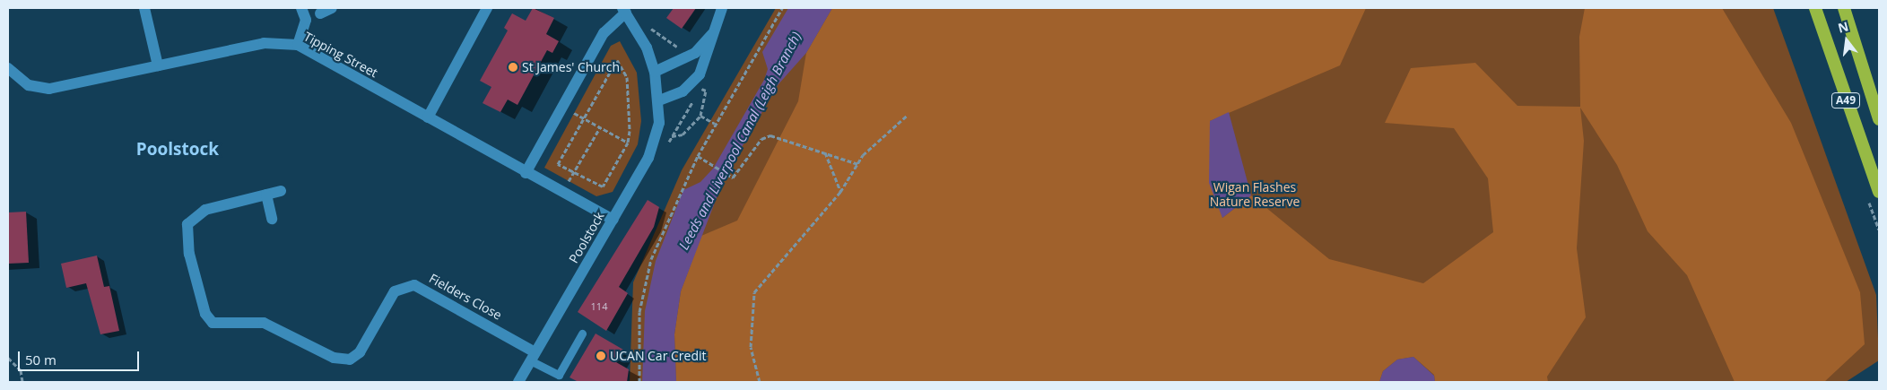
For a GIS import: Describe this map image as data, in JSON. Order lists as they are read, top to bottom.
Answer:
{
  "streets": {
    "highway": ["A49"],
    "street": ["Tipping Street", "Poolstock", "Fielders Close"]
  },
  "crossings": [
    ["Tipping Street", "Poolstock"],
    ["Poolstock", "Fielders Close"]
  ],
  "districts": ["Poolstock"],
  "water": ["Leeds and Liverpool Canal (Leigh Branch)"],
  "parks": ["Wigan Flashes Nature Reserve"],
  "places": ["St James' Church", "UCAN Car Credit"],
  "house_numbers": ["114"],
  "scale_bar": "50 m",
  "north": "top"
}
